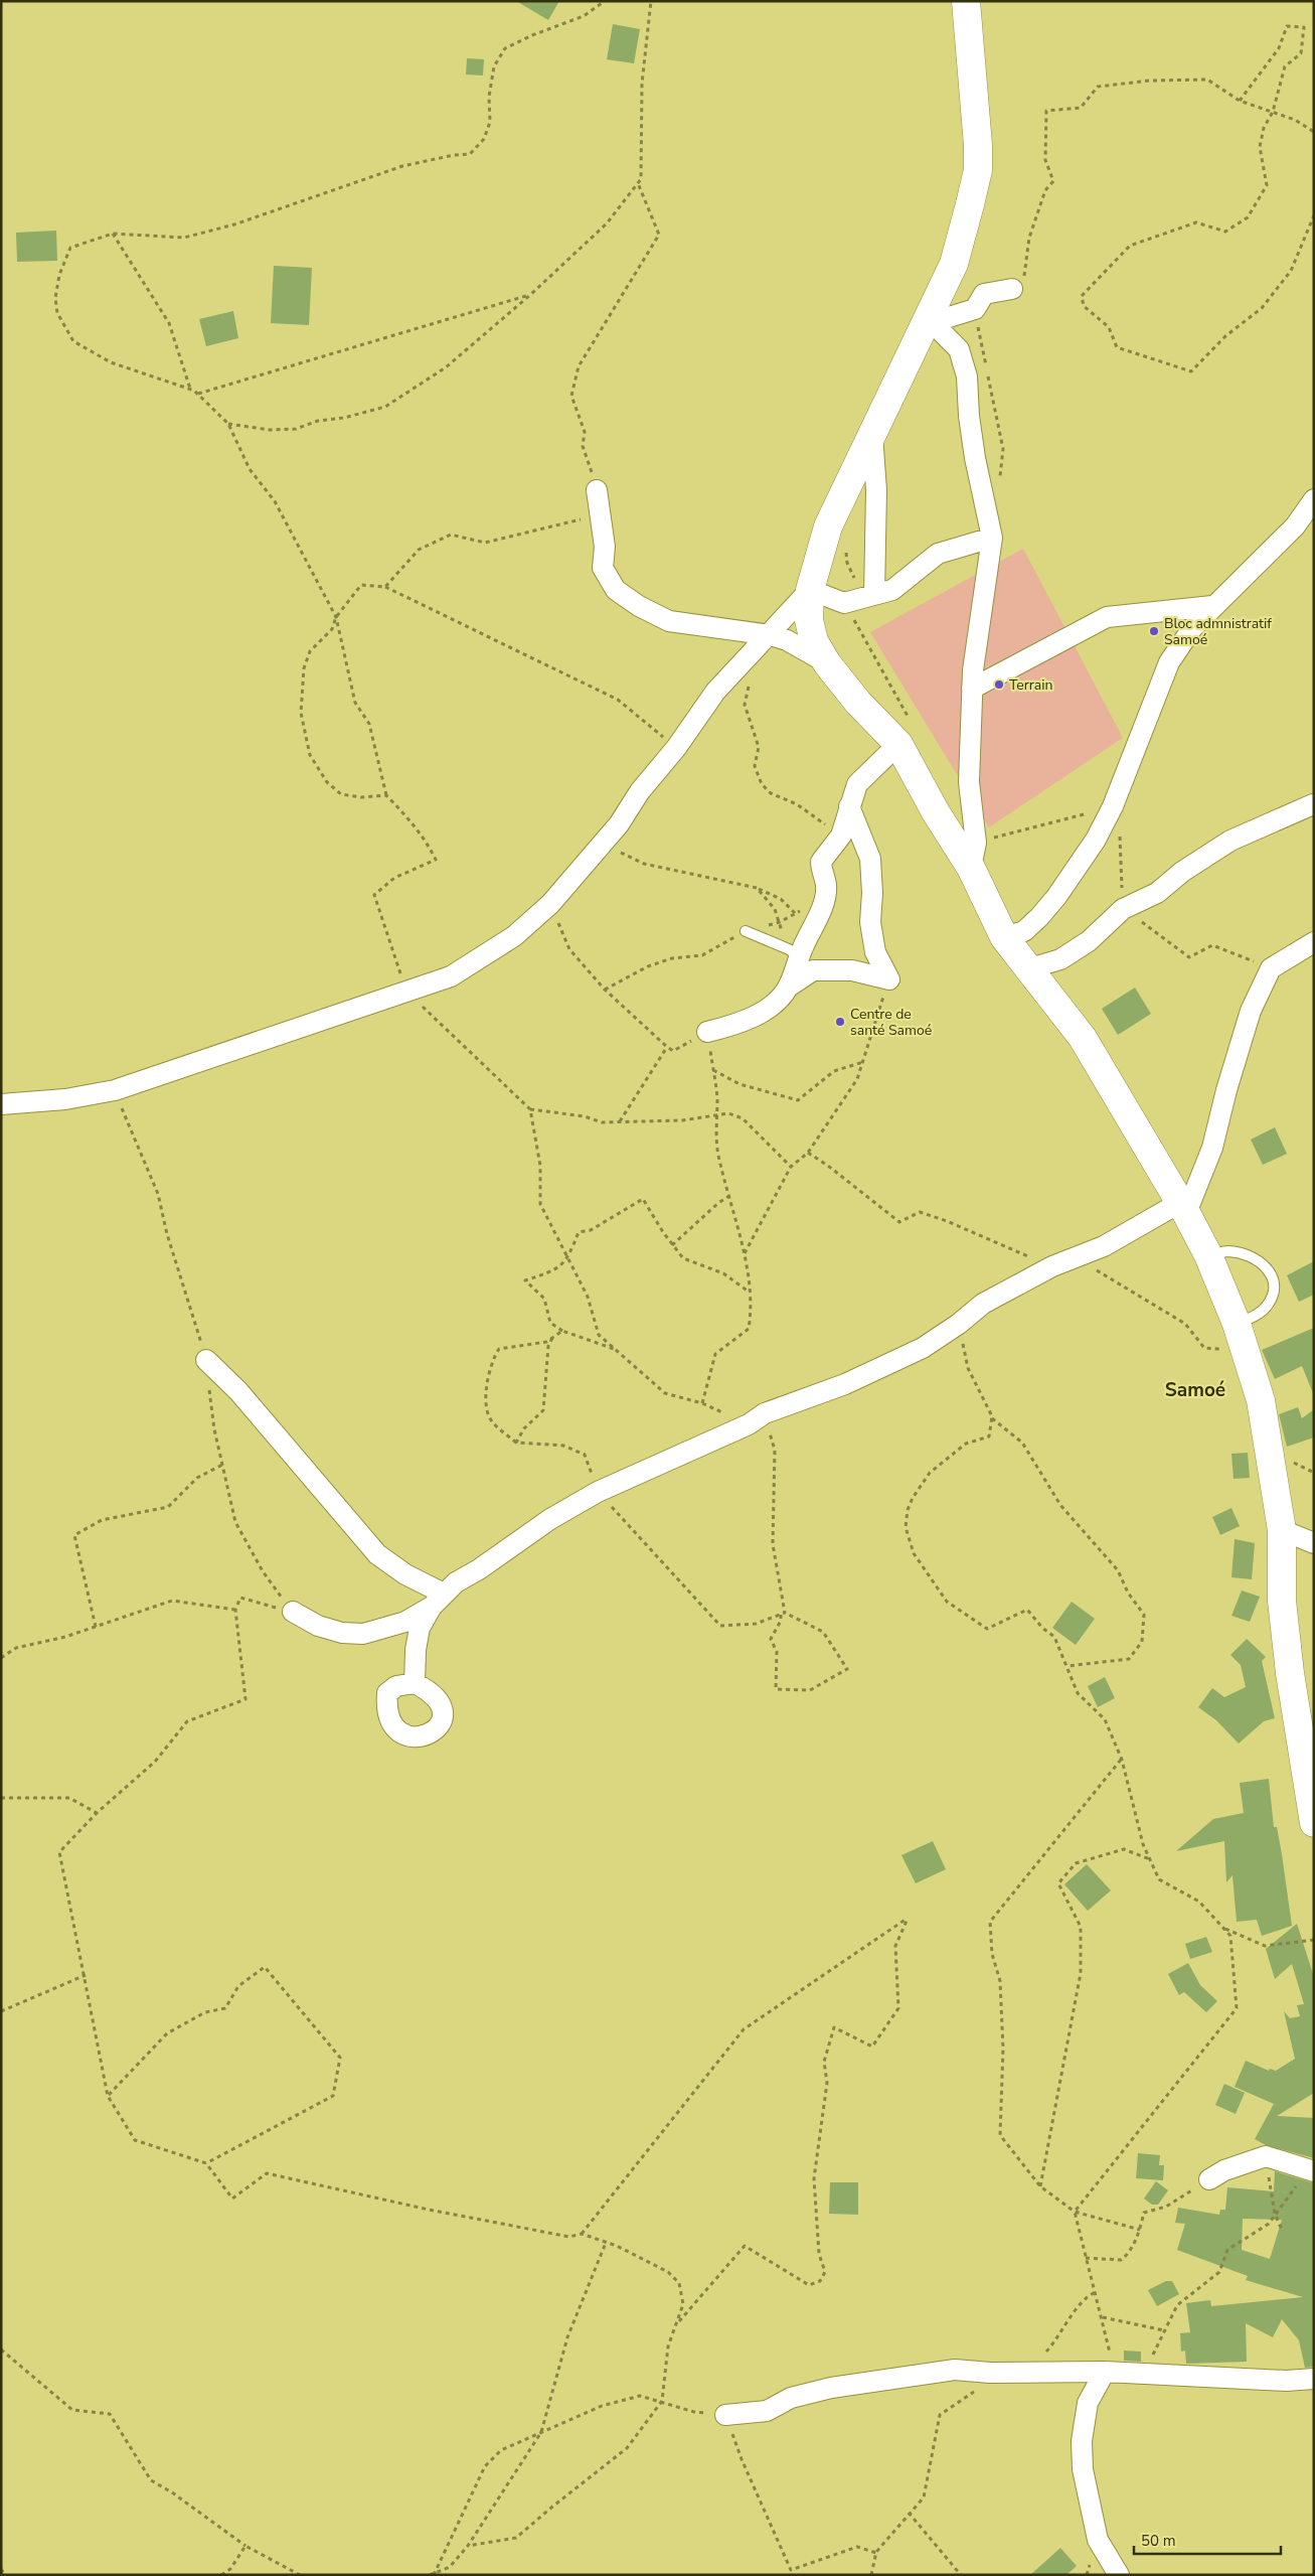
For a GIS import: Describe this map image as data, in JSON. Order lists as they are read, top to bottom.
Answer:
{
  "districts": ["Samoé"],
  "places": ["Bloc admnistratif Samoé", "Terrain", "Centre de santé Samoé"],
  "scale_bar": "50 m"
}
